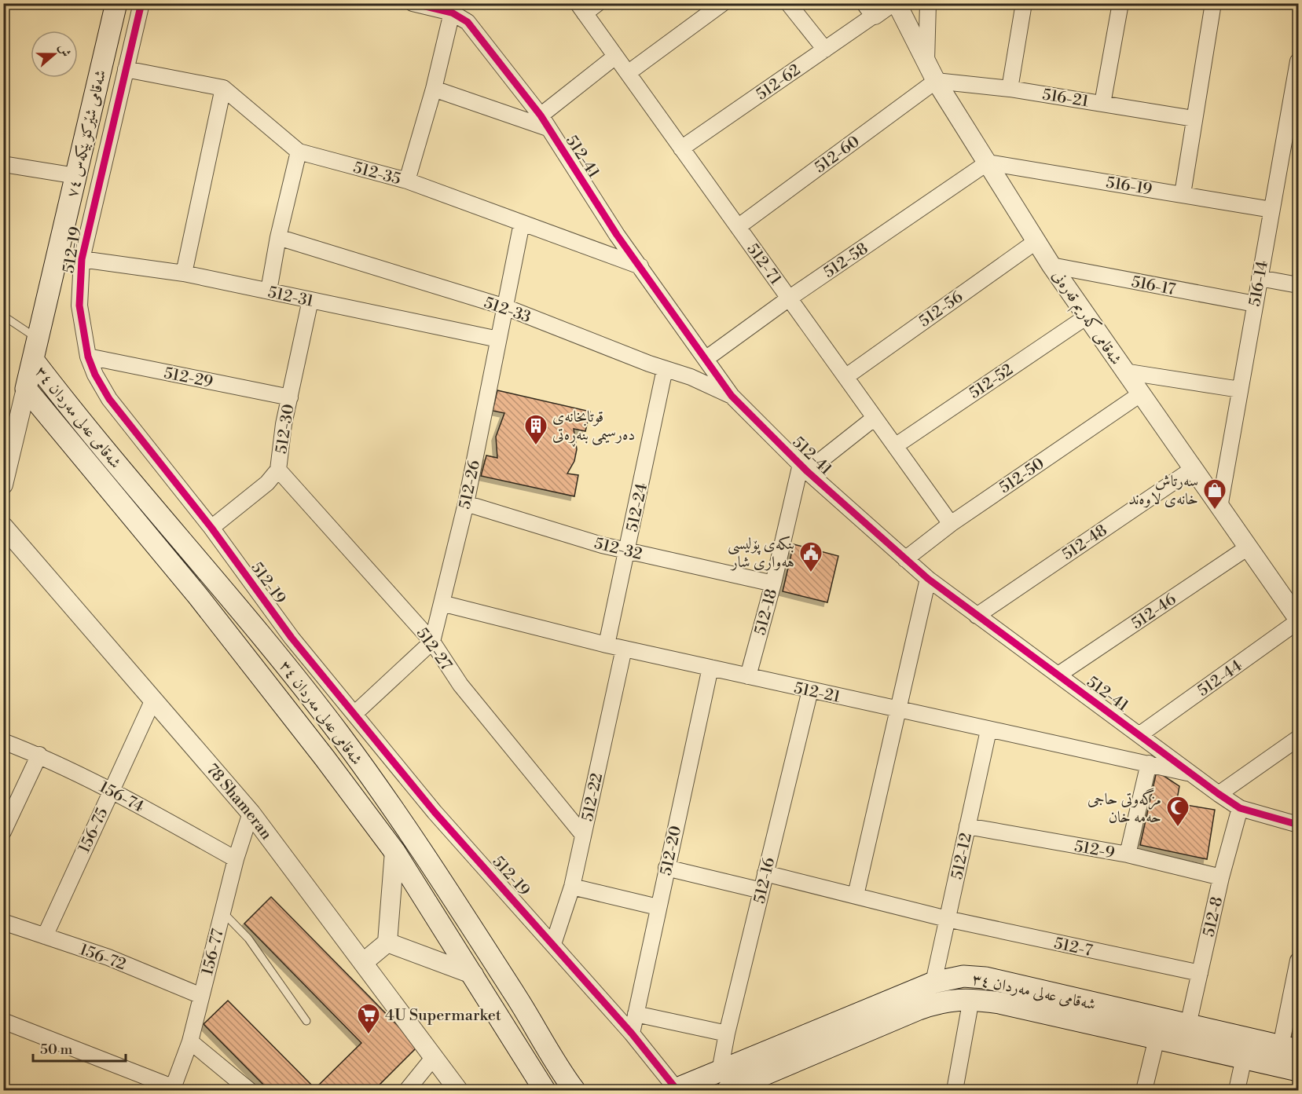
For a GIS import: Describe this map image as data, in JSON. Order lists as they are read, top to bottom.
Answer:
{
  "streets": {
    "main road": ["شەقامی شێرکۆ بێکەس ٧٤", "شەقامی عەلی مەردان ٣٤"],
    "street": [
      "512-62",
      "516-21",
      "512-60",
      "512-41",
      "512-35",
      "516-19",
      "512-19",
      "512-58",
      "512-71",
      "516-14",
      "516-17",
      "512-31",
      "512-56",
      "512-33",
      "شەقامی کەریم قەرەنی",
      "512-29",
      "512-52",
      "512-30",
      "512-50",
      "512-26",
      "512-24",
      "512-48",
      "512-32",
      "512-46",
      "512-18",
      "512-27",
      "512-44",
      "512-21",
      "156-74",
      "512-22",
      "78 Shameran",
      "156-75",
      "512-9",
      "512-20",
      "512-12",
      "512-16",
      "512-8",
      "512-7",
      "156-77",
      "156-72"
    ]
  },
  "crossings": [
    ["512-62", "512-71"],
    ["516-21", "512-60"],
    ["516-21", "شەقامی کەریم قەرەنی"],
    ["شەقامی شێرکۆ بێکەس ٧٤", "شەقامی عەلی مەردان ٣٤"],
    ["512-60", "512-71"],
    ["512-60", "شەقامی کەریم قەرەنی"],
    ["512-41", "512-35"],
    ["512-41", "512-58"],
    ["512-41", "512-33"],
    ["512-41", "512-50"],
    ["512-41", "512-48"],
    ["512-41", "512-46"],
    ["512-41", "512-18"],
    ["512-41", "512-44"],
    ["512-41", "512-21"],
    ["512-41", "512-8"],
    ["512-35", "512-19"],
    ["512-35", "512-26"],
    ["516-19", "512-58"],
    ["516-19", "516-14"],
    ["516-19", "شەقامی کەریم قەرەنی"],
    ["512-19", "512-31"],
    ["512-19", "512-29"],
    ["512-19", "شەقامی عەلی مەردان ٣٤"],
    ["512-19", "512-30"],
    ["512-19", "512-22"],
    ["512-19", "512-20"],
    ["512-58", "512-71"],
    ["512-58", "شەقامی کەریم قەرەنی"],
    ["512-71", "512-56"],
    ["512-71", "512-52"],
    ["512-71", "512-50"],
    ["516-14", "516-17"],
    ["516-14", "شەقامی کەریم قەرەنی"],
    ["516-17", "شەقامی کەریم قەرەنی"],
    ["512-31", "512-30"],
    ["512-31", "512-26"],
    ["512-56", "شەقامی کەریم قەرەنی"],
    ["512-33", "512-26"],
    ["512-33", "512-24"],
    ["شەقامی کەریم قەرەنی", "512-52"],
    ["شەقامی کەریم قەرەنی", "512-50"],
    ["شەقامی کەریم قەرەنی", "512-48"],
    ["شەقامی کەریم قەرەنی", "512-46"],
    ["شەقامی کەریم قەرەنی", "512-44"],
    ["512-29", "512-30"],
    ["شەقامی عەلی مەردان ٣٤", "512-12"],
    ["شەقامی عەلی مەردان ٣٤", "512-16"],
    ["شەقامی عەلی مەردان ٣٤", "512-8"],
    ["512-30", "512-27"],
    ["512-26", "512-32"],
    ["512-26", "512-27"],
    ["512-26", "512-21"],
    ["512-24", "512-32"],
    ["512-24", "512-21"],
    ["512-32", "512-18"],
    ["512-18", "512-21"],
    ["512-27", "512-22"],
    ["512-21", "512-22"],
    ["512-21", "512-20"],
    ["512-21", "512-12"],
    ["512-21", "512-16"],
    ["156-74", "156-75"],
    ["156-74", "156-77"],
    ["78 Shameran", "156-75"],
    ["78 Shameran", "156-77"],
    ["156-75", "156-72"],
    ["512-9", "512-12"],
    ["512-9", "512-8"],
    ["512-12", "512-7"],
    ["512-16", "512-7"],
    ["512-8", "512-7"],
    ["156-77", "156-72"]
  ],
  "places": {
    "building": ["قوتابخانەی دەرسیمی بنەڕەتی"],
    "shop": ["سەرتاش خانەی لاوەند"],
    "public building": ["بنکەی پۆلیسی هەواری شار"],
    "mosque": ["مزگەوتی حاجی حەمە خان"],
    "supermarket": ["4U Supermarket"]
  },
  "scale_bar": "50 m",
  "north": "right"
}
